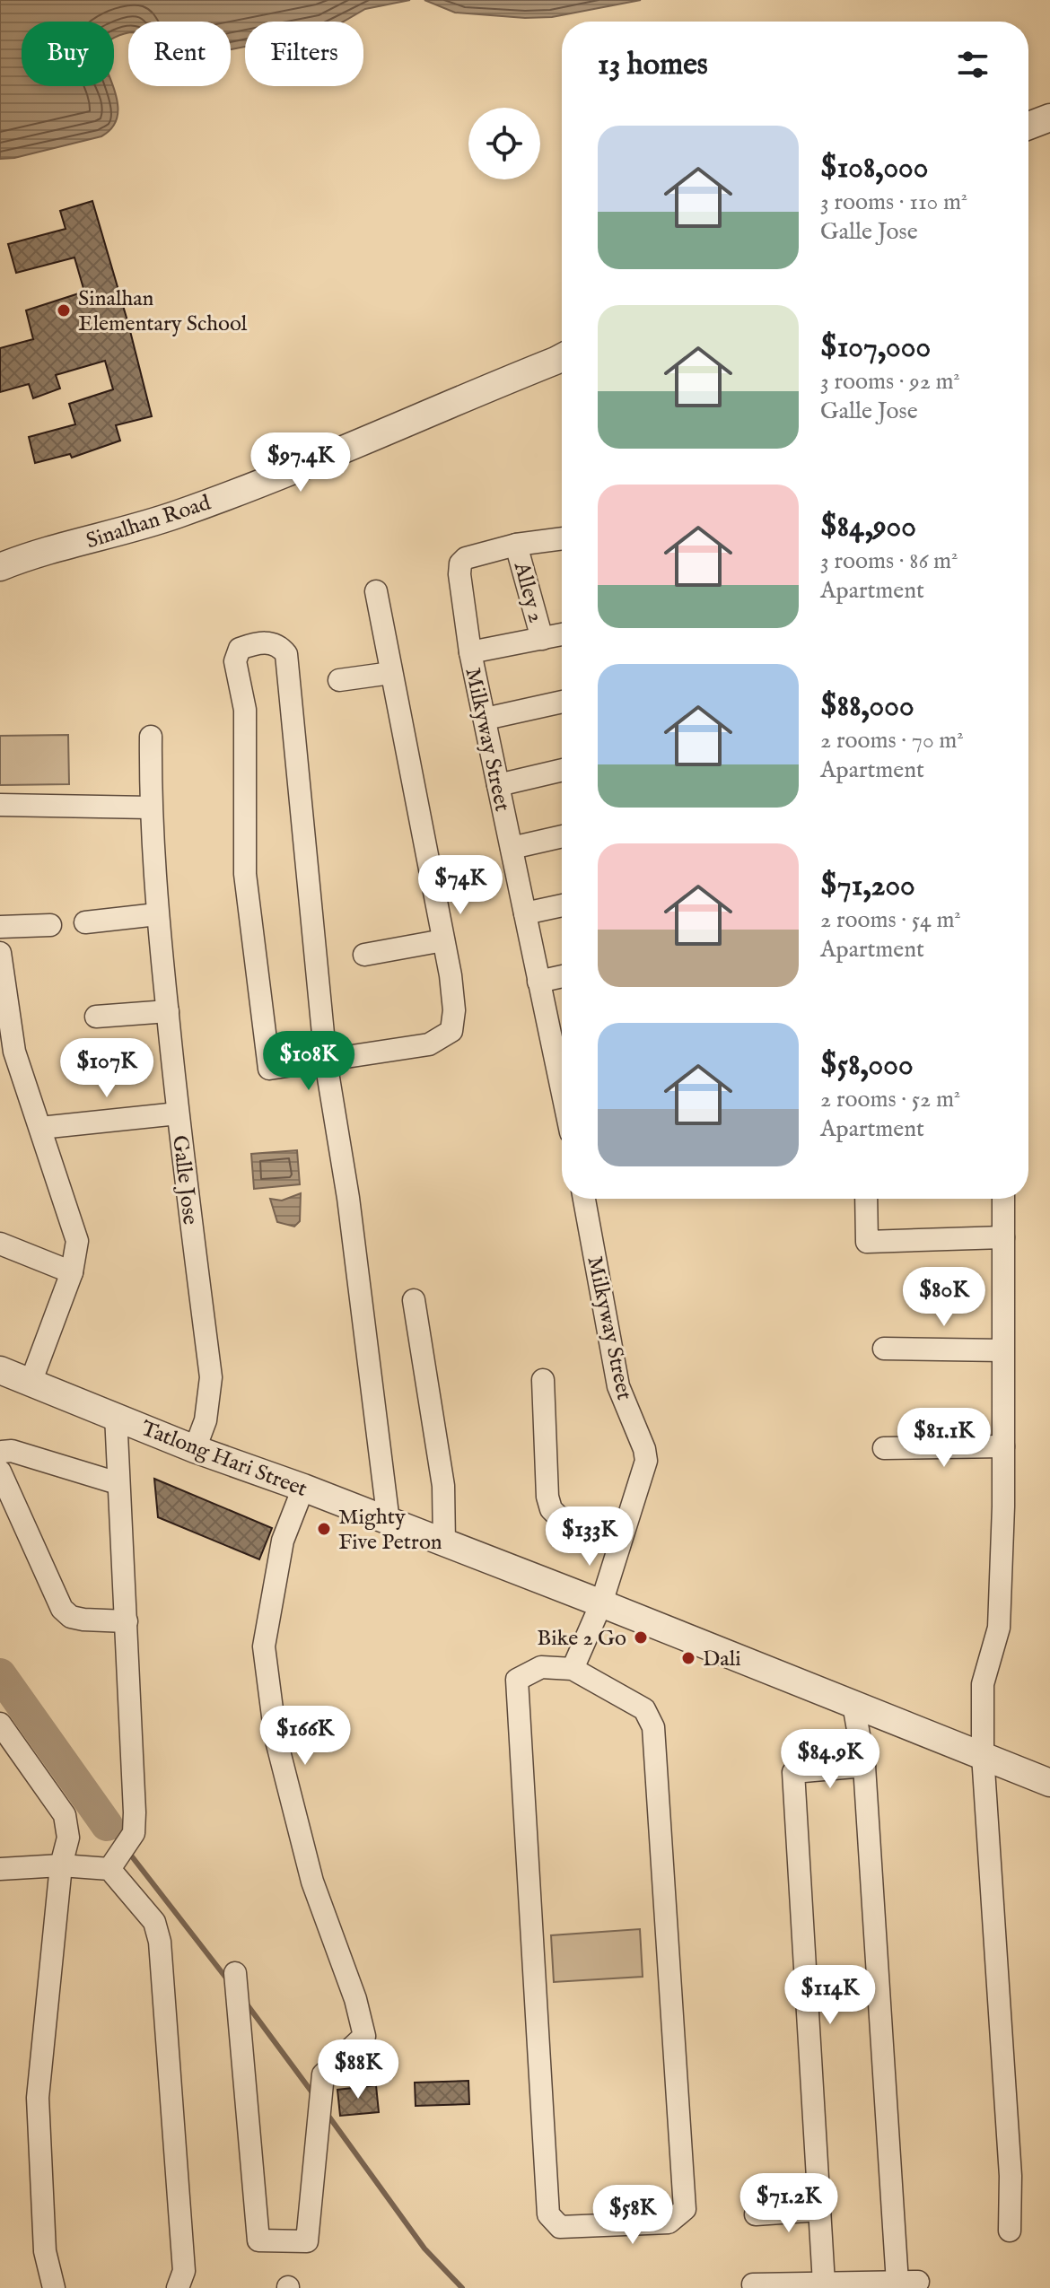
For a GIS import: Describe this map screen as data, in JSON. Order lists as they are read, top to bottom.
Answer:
{
  "streets": {
    "street": [
      "Sinalhan Road",
      "Alley 2",
      "Milkyway Street",
      "Galle Jose",
      "Tatlong Hari Street"
    ]
  },
  "crossings": [
    ["Alley 2", "Milkyway Street"],
    ["Milkyway Street", "Tatlong Hari Street"],
    ["Galle Jose", "Tatlong Hari Street"]
  ],
  "places": [
    "Sinalhan Elementary School",
    "Mighty Five Petron",
    "Bike 2 Go",
    "Dali"
  ],
  "page": {
    "chip": ["Buy", "Rent", "Filters"],
    "heading": "13 homes",
    "list": [
      {
        "name": "$108,000",
        "note": "3 rooms · 110 m² · Galle Jose"
      },
      {
        "name": "$107,000",
        "note": "3 rooms · 92 m² · Galle Jose"
      },
      {
        "name": "$84,900",
        "note": "3 rooms · 86 m² · Apartment"
      },
      {
        "name": "$88,000",
        "note": "2 rooms · 70 m² · Apartment"
      },
      {
        "name": "$71,200",
        "note": "2 rooms · 54 m² · Apartment"
      },
      {
        "name": "$58,000",
        "note": "2 rooms · 52 m² · Apartment"
      }
    ],
    "price": [
      "$97.4K",
      "$74K",
      "$108K",
      "$107K",
      "$80K",
      "$81.1K",
      "$133K",
      "$166K",
      "$84.9K",
      "$114K",
      "$88K",
      "$71.2K",
      "$58K"
    ]
  }
}
